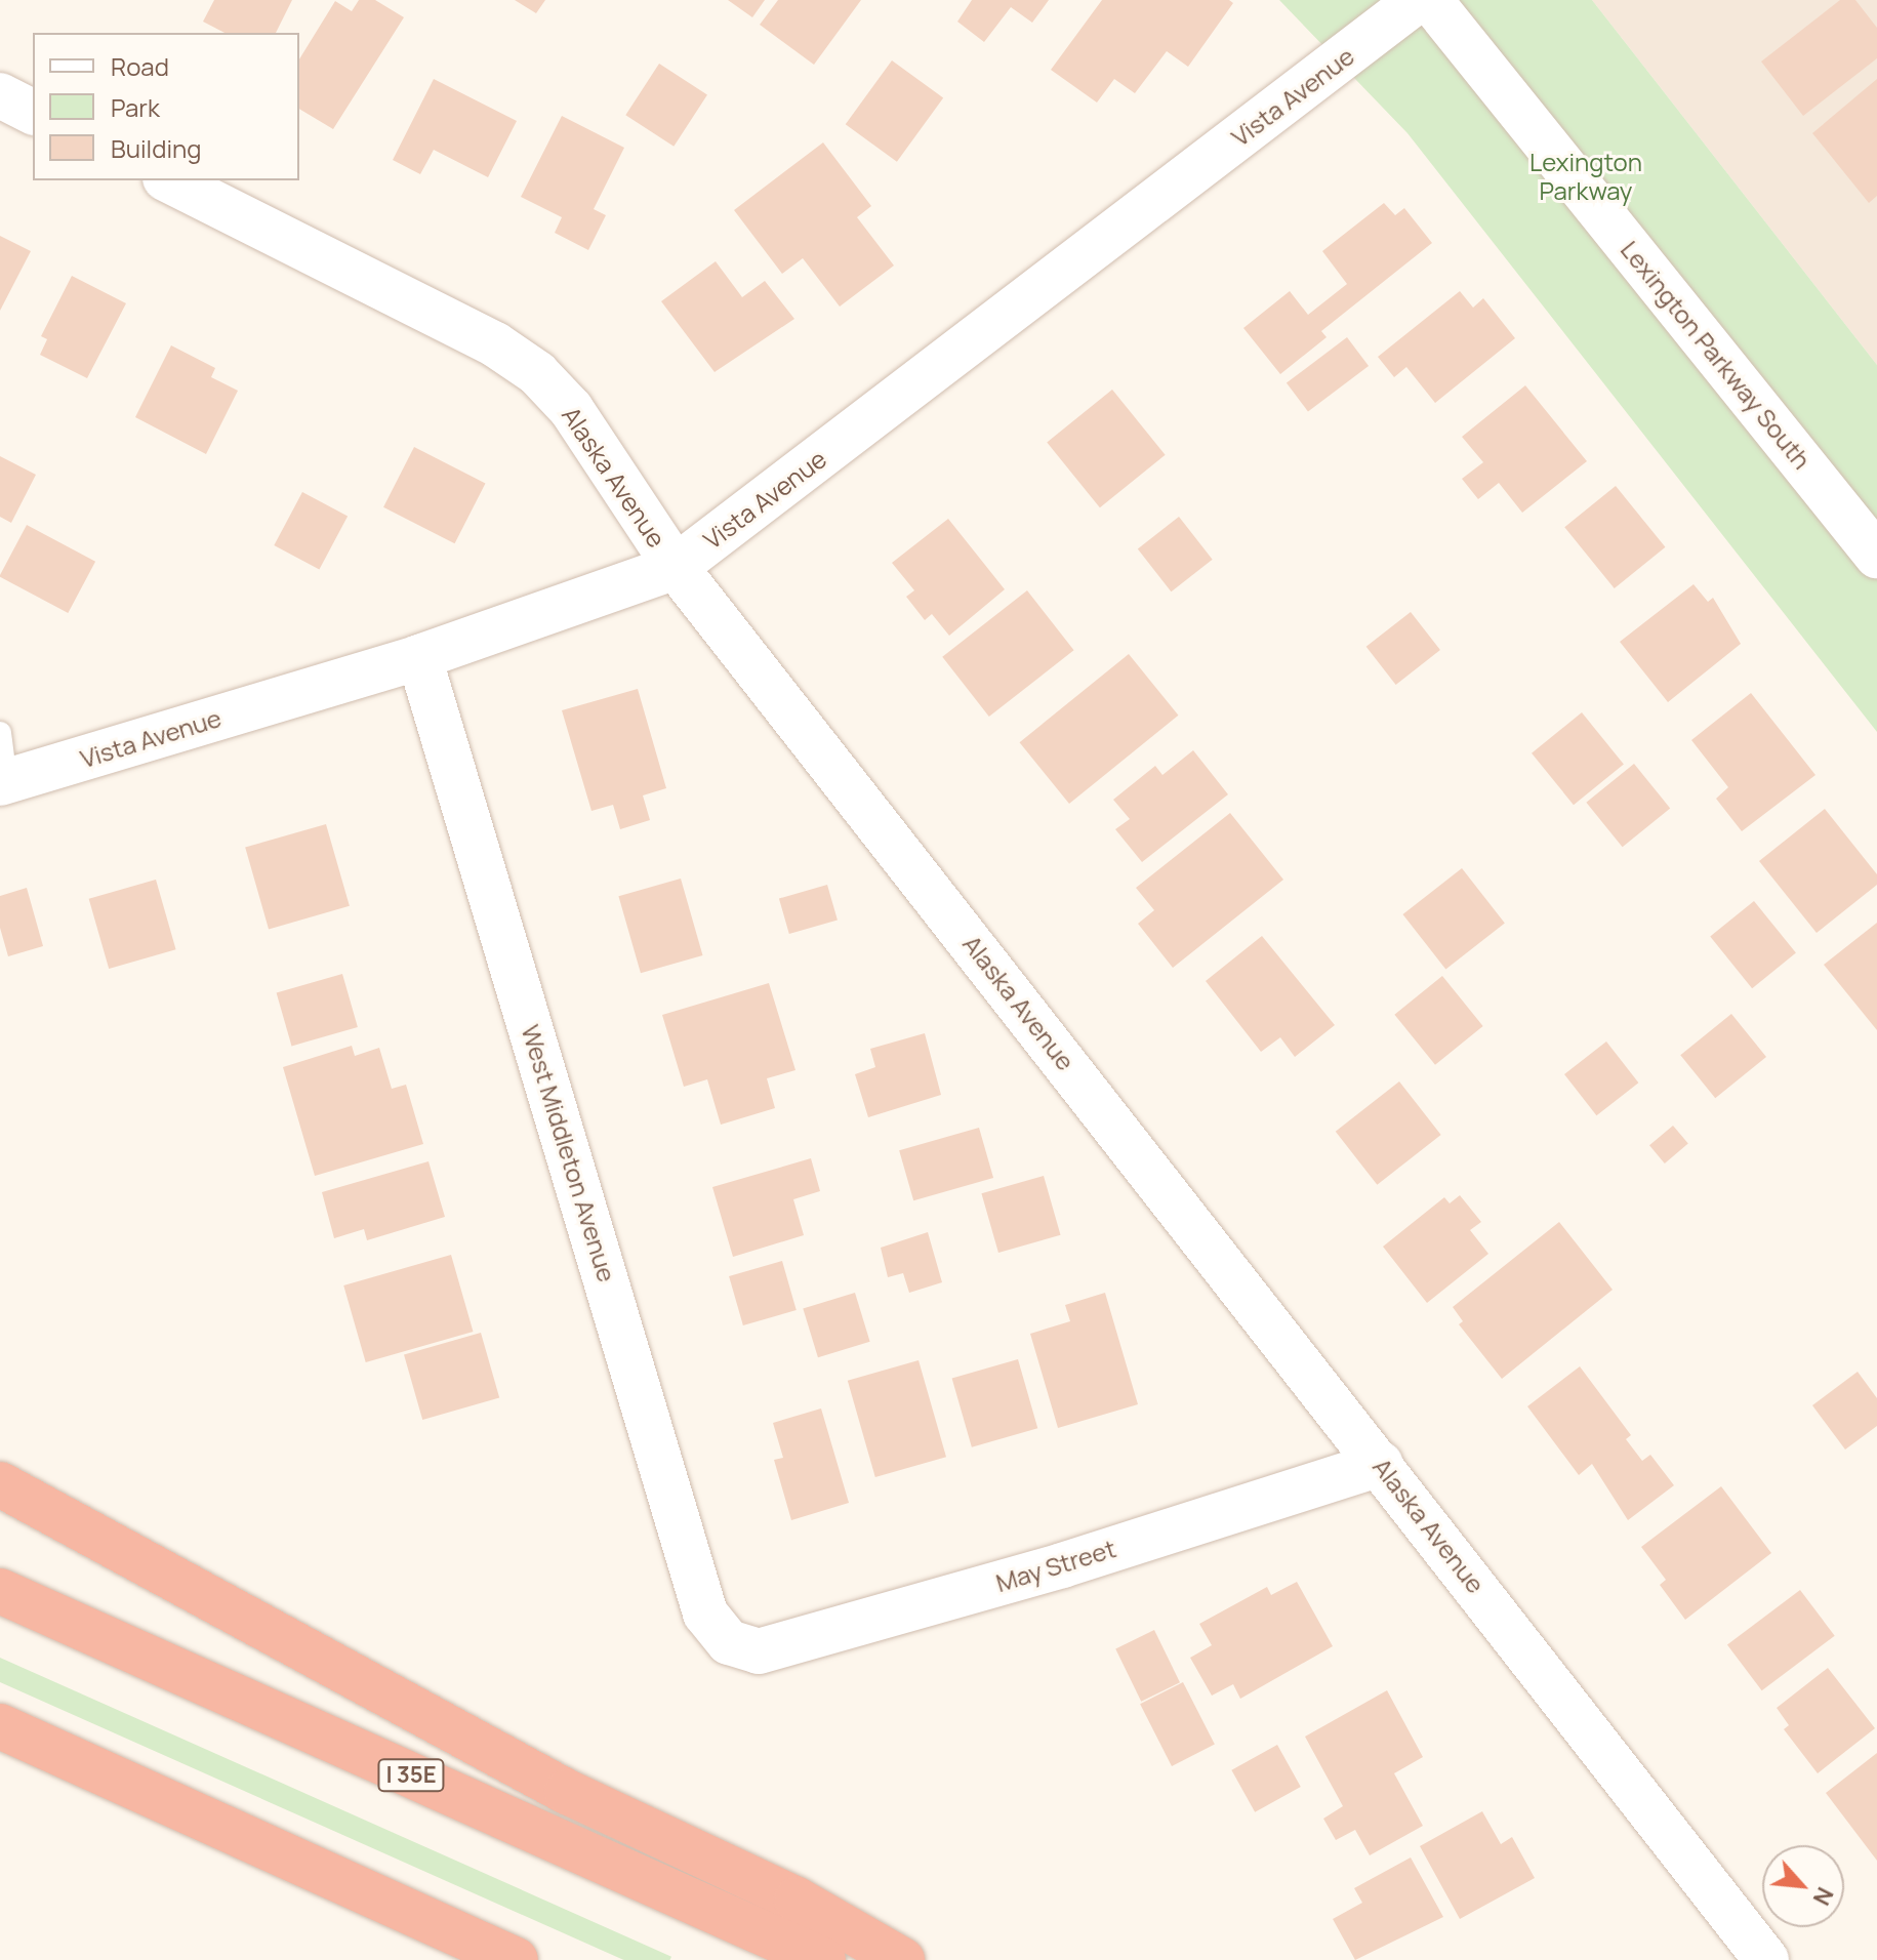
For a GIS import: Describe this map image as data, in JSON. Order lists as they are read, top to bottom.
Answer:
{
  "streets": {
    "highway": ["I 35E"],
    "street": [
      "Vista Avenue",
      "Lexington Parkway South",
      "Alaska Avenue",
      "West Middleton Avenue",
      "May Street"
    ]
  },
  "crossings": [
    ["Vista Avenue", "Alaska Avenue"],
    ["Vista Avenue", "West Middleton Avenue"],
    ["Alaska Avenue", "May Street"],
    ["West Middleton Avenue", "May Street"]
  ],
  "parks": ["Lexington Parkway"],
  "legend": ["Road", "Park", "Building"],
  "north": "bottom right"
}
